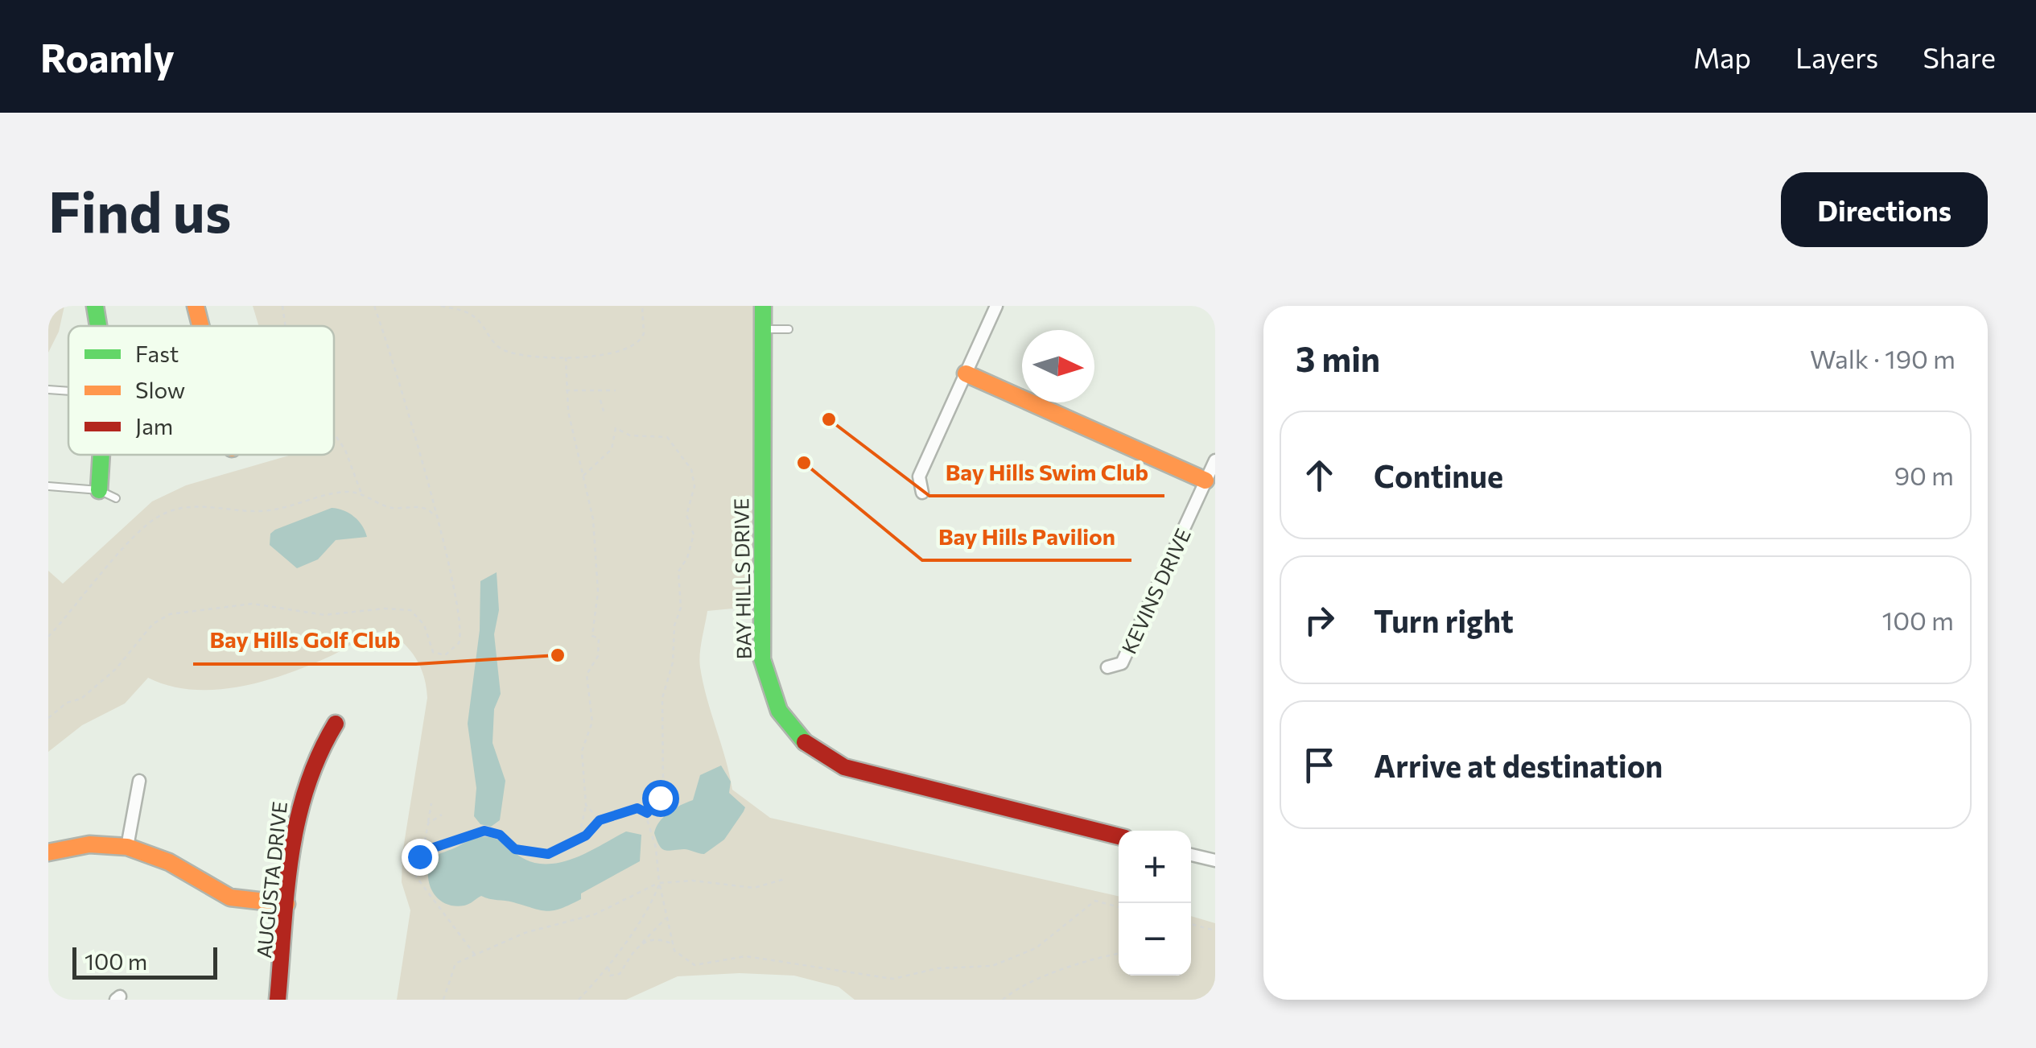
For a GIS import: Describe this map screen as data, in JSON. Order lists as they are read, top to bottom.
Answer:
{
  "streets": {
    "street": ["BAY HILLS DRIVE", "KEVINS DRIVE", "AUGUSTA DRIVE"]
  },
  "places": ["Bay Hills Swim Club", "Bay Hills Pavilion", "Bay Hills Golf Club"],
  "legend": ["Fast", "Slow", "Jam"],
  "scale_bar": "100 m",
  "north": "right",
  "page": {
    "header": "Roamly",
    "nav": ["Map", "Layers", "Share"],
    "buttons": "Directions",
    "title": "Find us",
    "heading": ["3 min", "Walk · 190 m"],
    "list": [
      ["Continue", "90 m"],
      ["Turn right", "100 m"],
      "Arrive at destination"
    ],
    "map_buttons": ["+", "−"],
    "scale": "100 m"
  }
}
